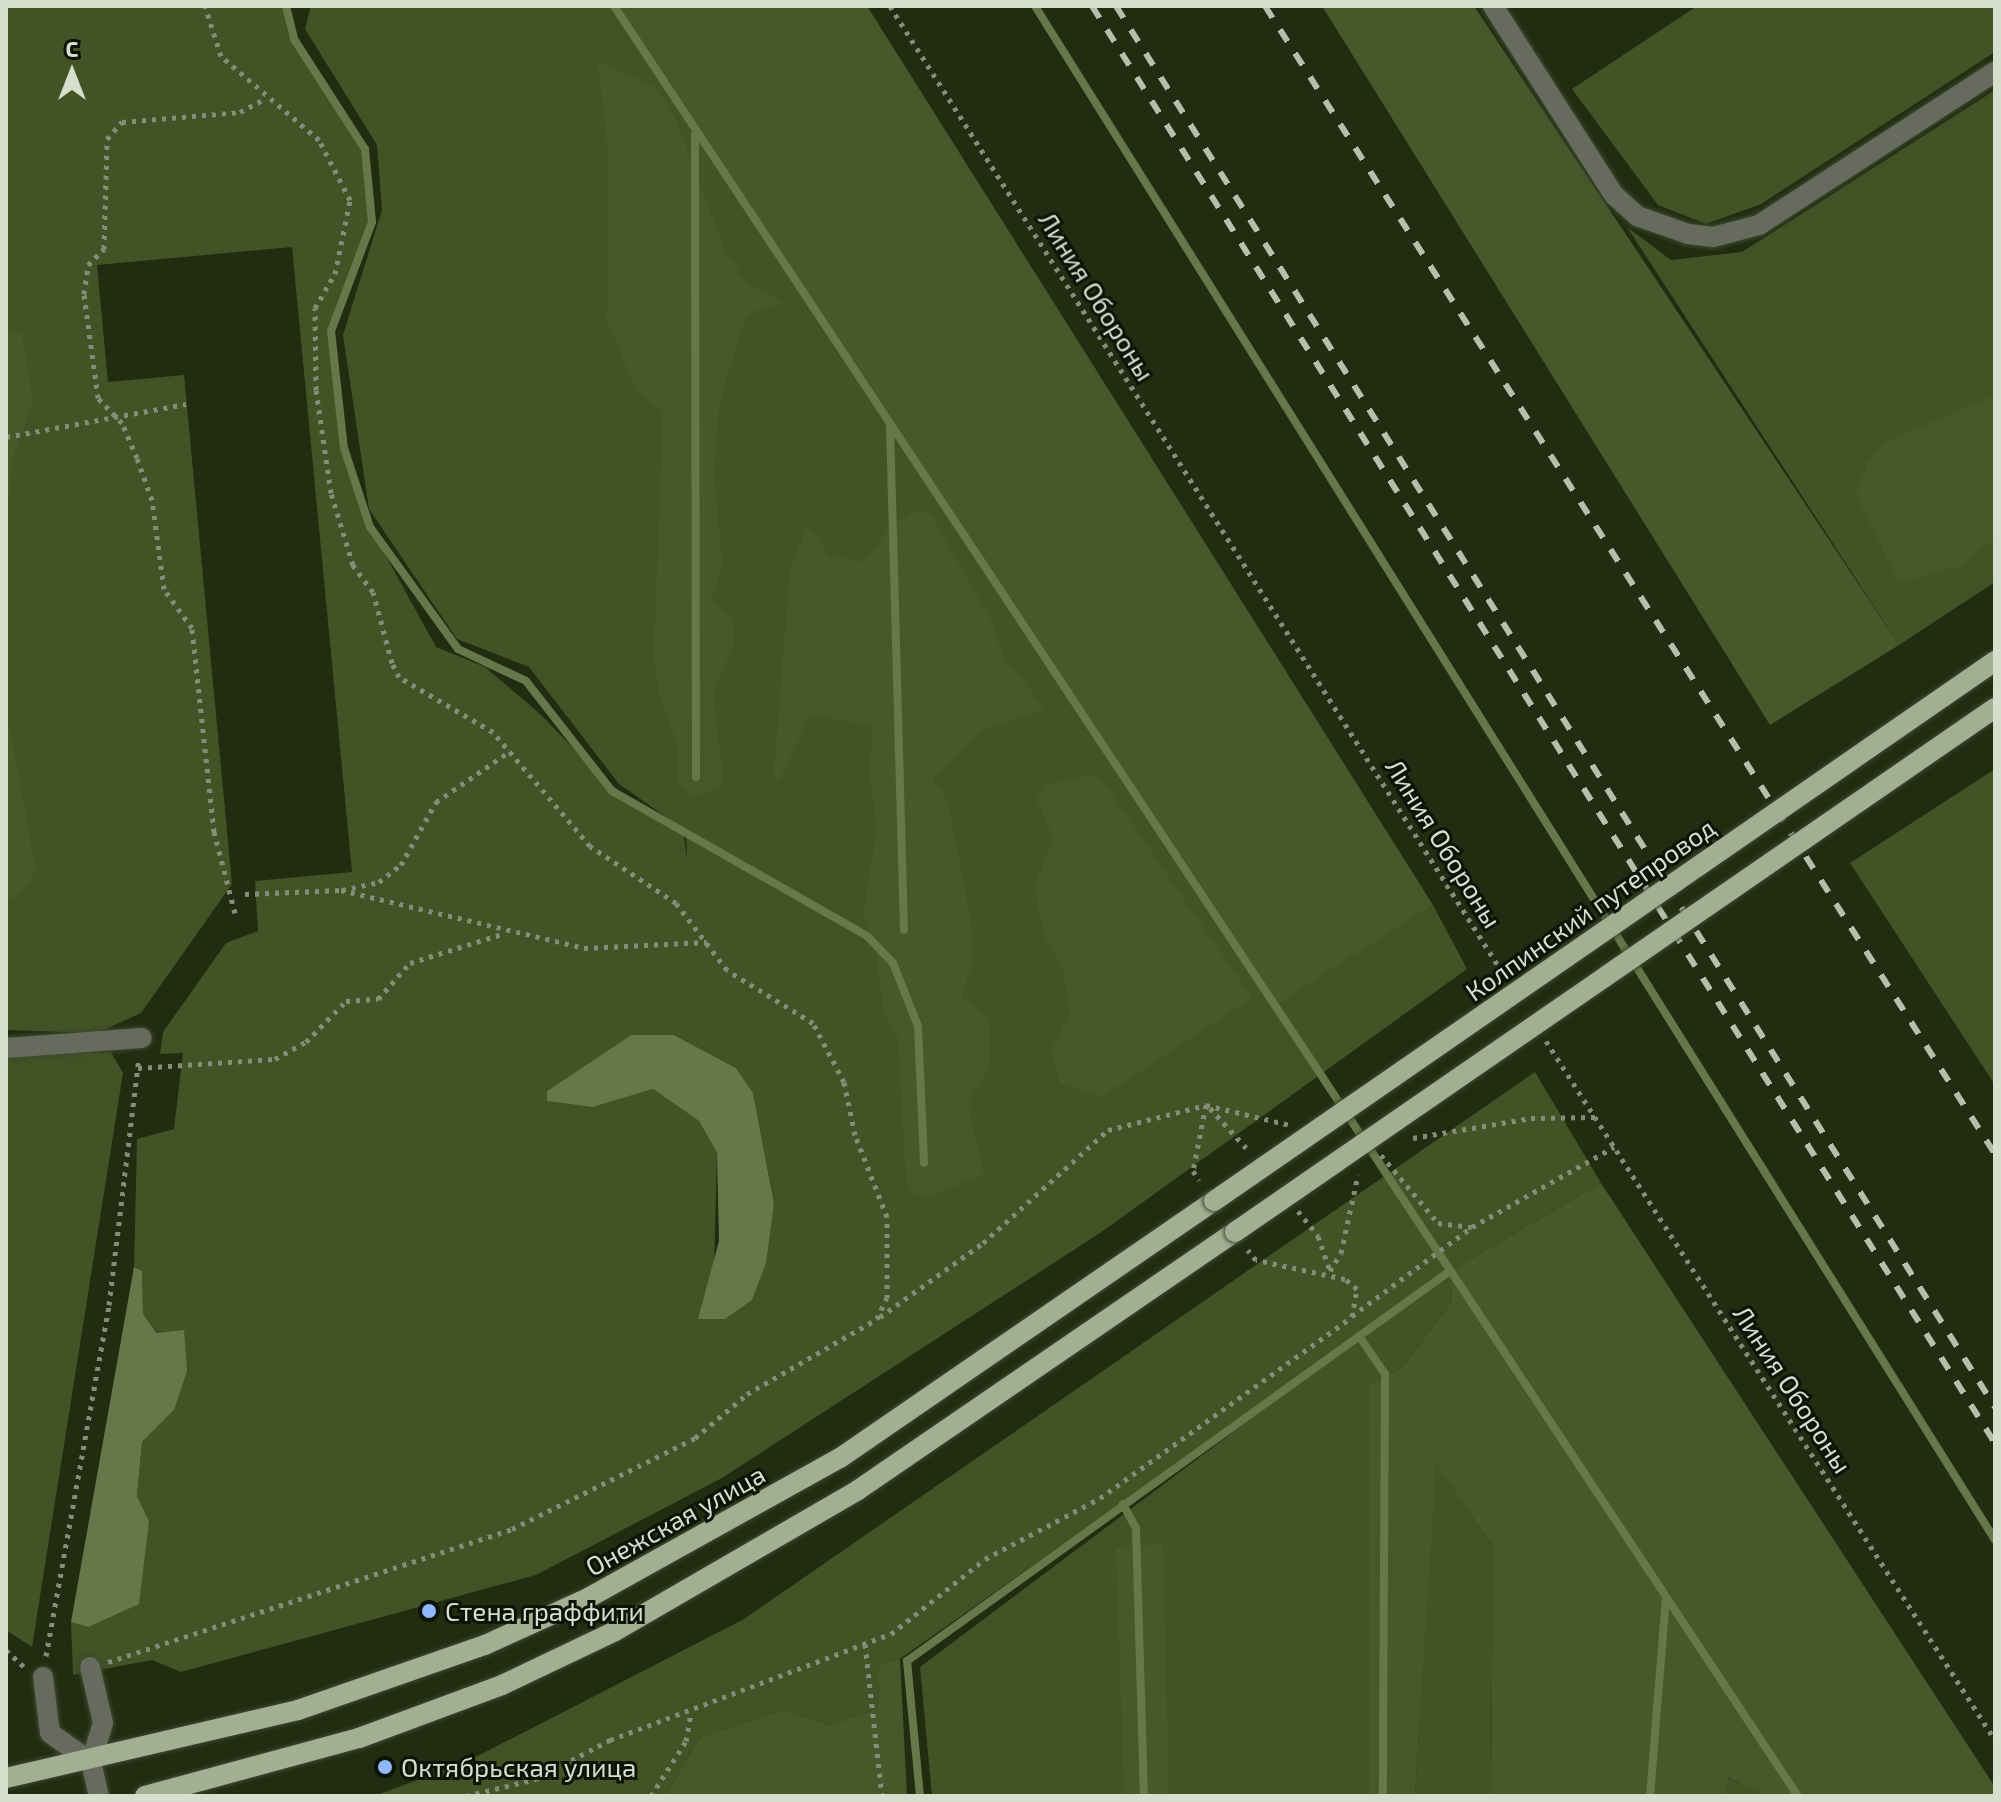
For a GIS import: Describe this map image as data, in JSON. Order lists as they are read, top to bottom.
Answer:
{
  "streets": {
    "main road": ["Колпинский путепровод", "Онежская улица"],
    "path": ["Линия Обороны"]
  },
  "crossings": [
    ["Колпинский путепровод", "Онежская улица"]
  ],
  "places": ["Стена граффити", "Октябрьская улица"],
  "north": "top"
}
